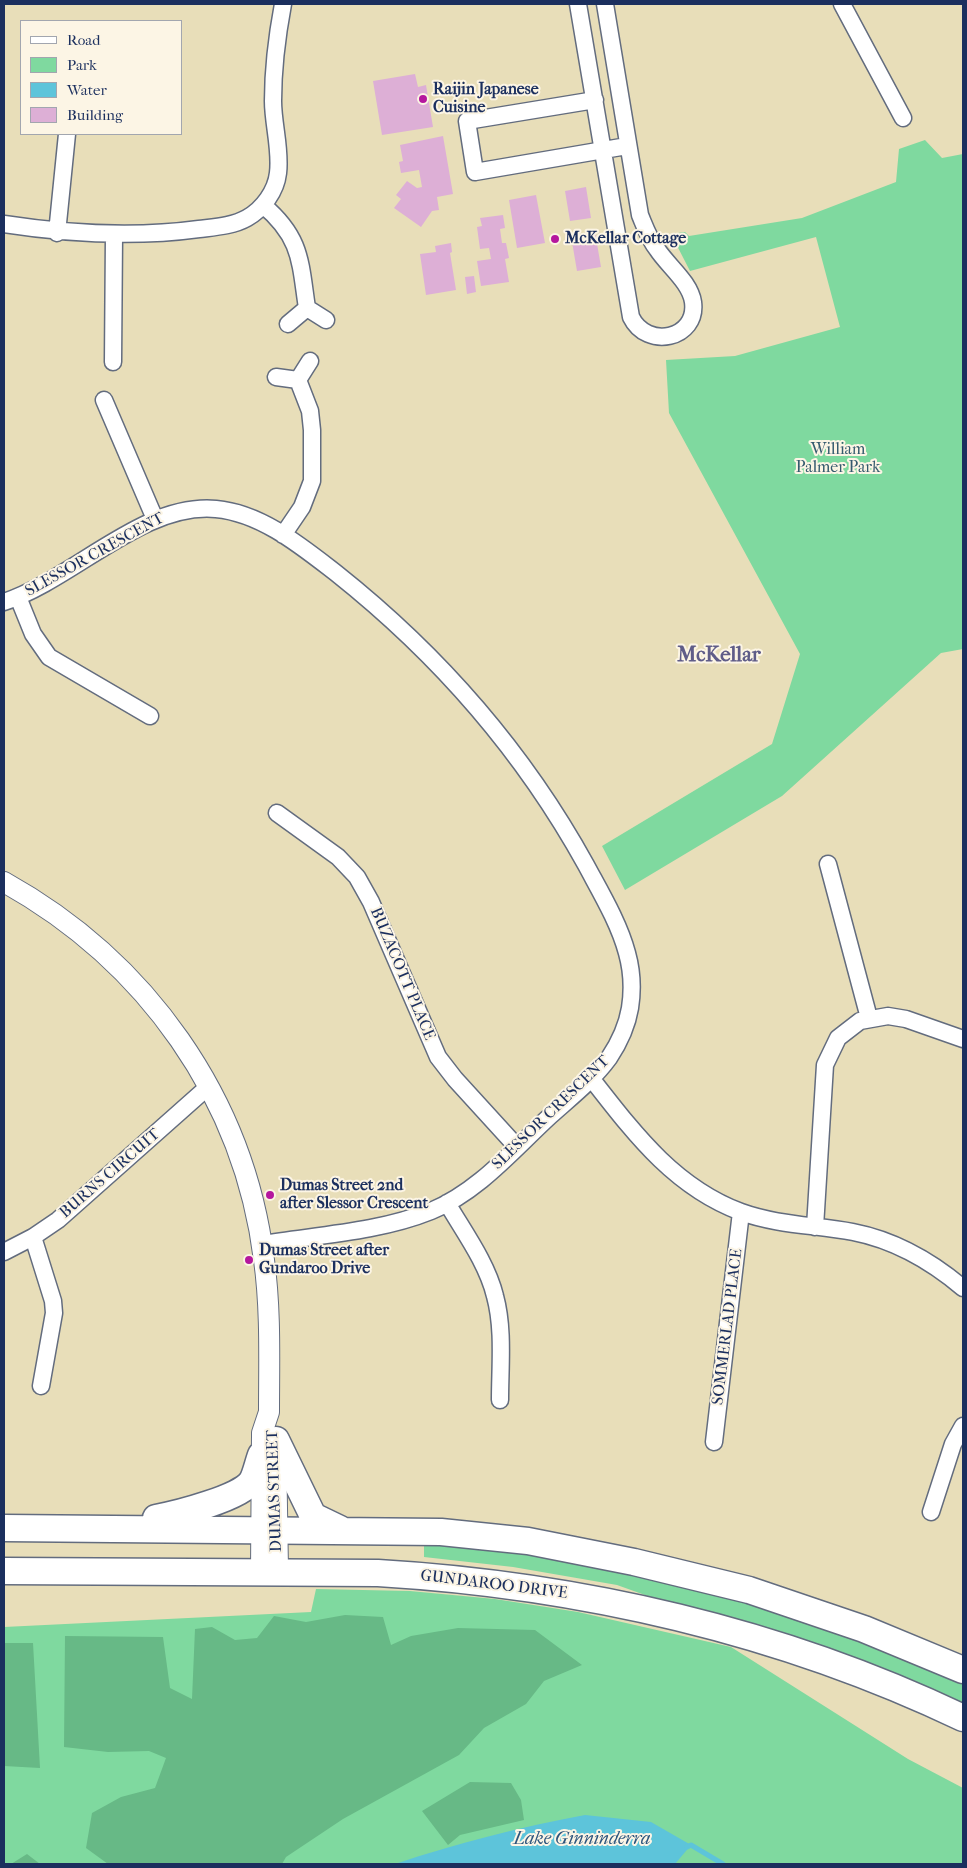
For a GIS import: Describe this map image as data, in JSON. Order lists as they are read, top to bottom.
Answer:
{
  "streets": {
    "main road": ["GUNDAROO DRIVE"],
    "street": [
      "SLESSOR CRESCENT",
      "BUZACOTT PLACE",
      "BURNS CIRCUIT",
      "SOMMERLAD PLACE",
      "DUMAS STREET"
    ]
  },
  "crossings": [
    ["SLESSOR CRESCENT", "BUZACOTT PLACE"],
    ["SLESSOR CRESCENT", "DUMAS STREET"],
    ["BURNS CIRCUIT", "DUMAS STREET"],
    ["DUMAS STREET", "GUNDAROO DRIVE"]
  ],
  "districts": ["McKellar"],
  "water": ["Lake Ginninderra"],
  "parks": ["William Palmer Park"],
  "places": [
    "Raijin Japanese Cuisine",
    "McKellar Cottage",
    "Dumas Street 2nd after Slessor Crescent",
    "Dumas Street after Gundaroo Drive"
  ],
  "legend": [
    "Road",
    "Park",
    "Water",
    "Building"
  ]
}
